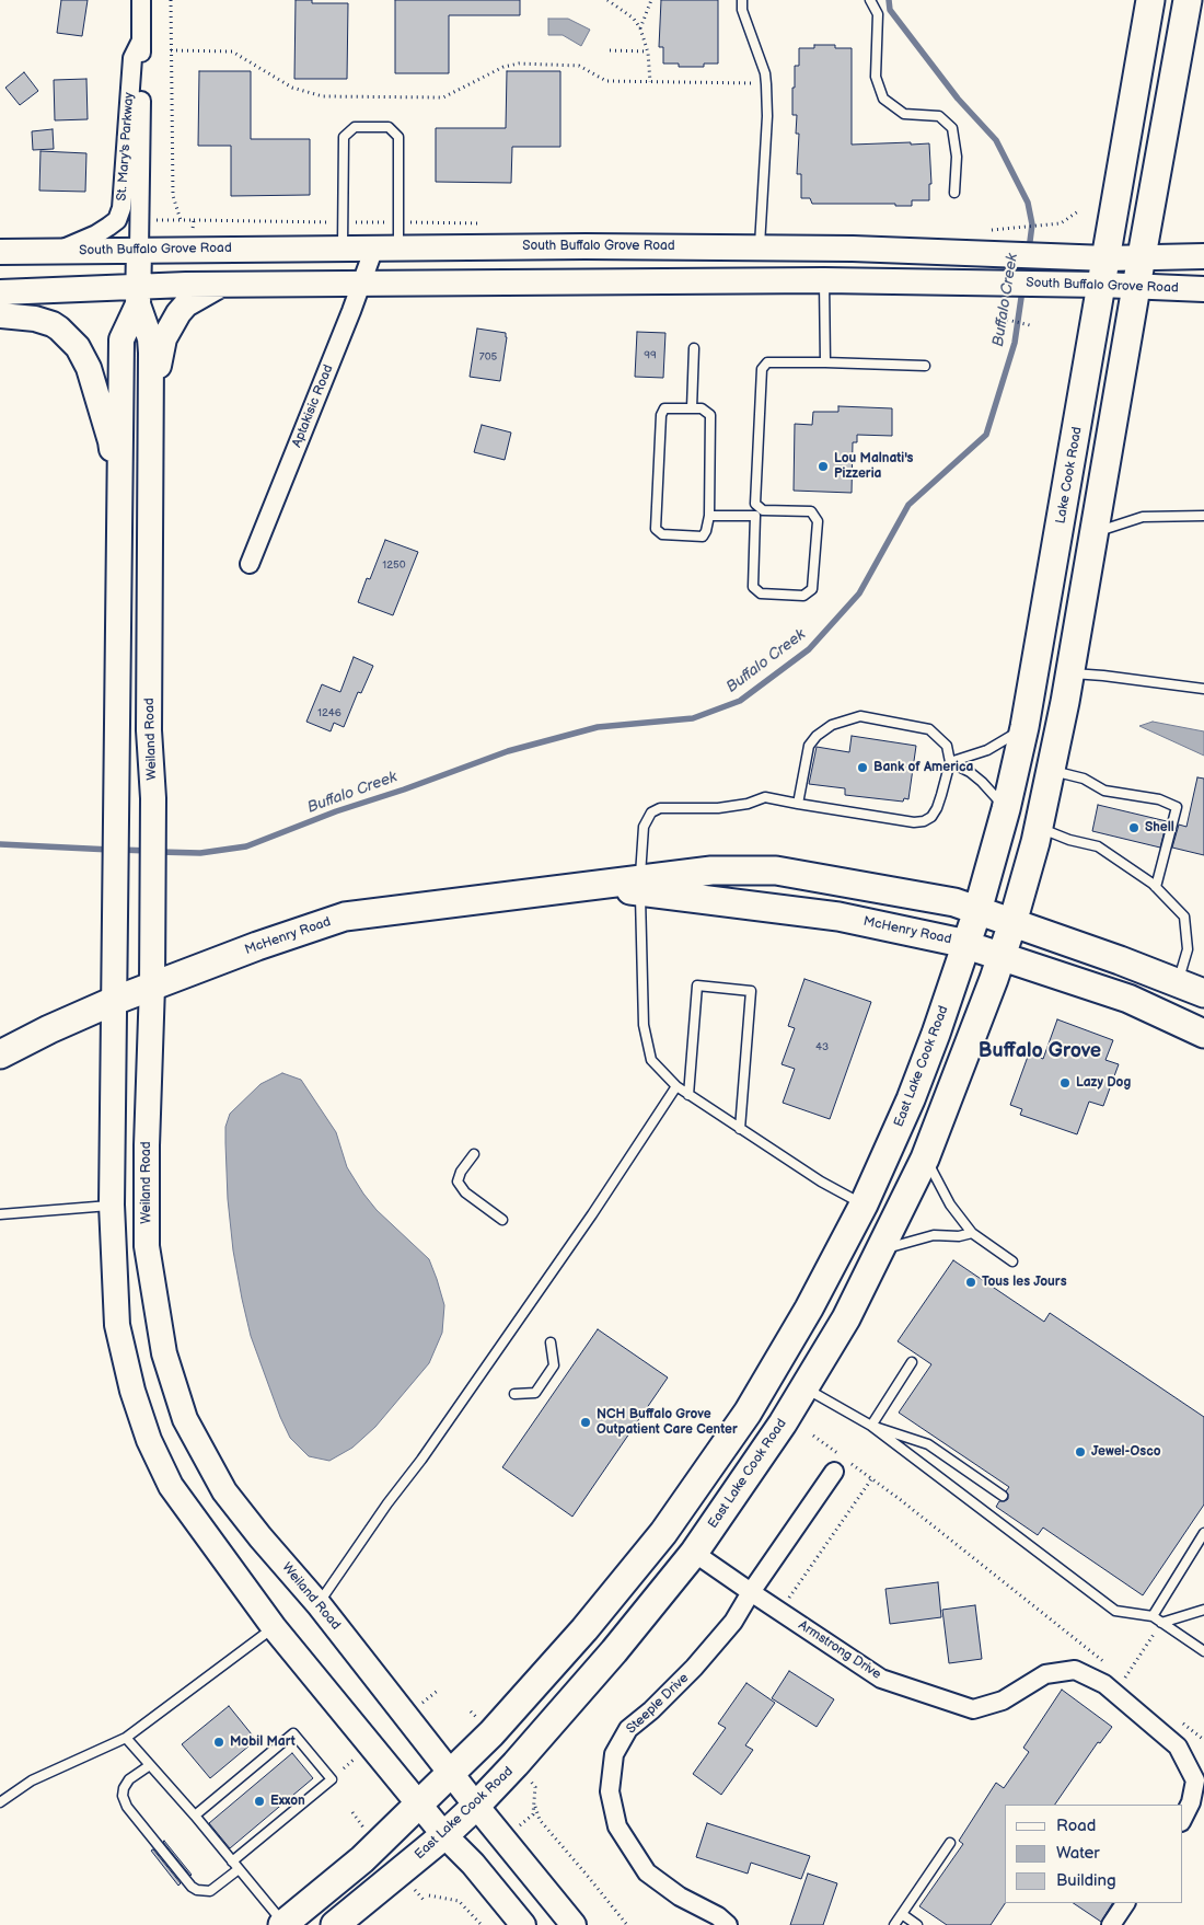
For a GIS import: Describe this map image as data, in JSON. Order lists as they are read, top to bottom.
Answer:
{
  "streets": {
    "main road": [
      "South Buffalo Grove Road",
      "Lake Cook Road",
      "Weiland Road",
      "McHenry Road",
      "East Lake Cook Road"
    ],
    "street": [
      "St. Mary's Parkway",
      "Aptakisic Road",
      "Armstrong Drive",
      "Steeple Drive"
    ]
  },
  "crossings": [
    ["St. Mary's Parkway", "South Buffalo Grove Road"],
    ["South Buffalo Grove Road", "Aptakisic Road"],
    ["South Buffalo Grove Road", "Lake Cook Road"],
    ["South Buffalo Grove Road", "Weiland Road"],
    ["Lake Cook Road", "McHenry Road"],
    ["Lake Cook Road", "East Lake Cook Road"],
    ["Weiland Road", "McHenry Road"],
    ["Weiland Road", "East Lake Cook Road"],
    ["McHenry Road", "East Lake Cook Road"],
    ["East Lake Cook Road", "Armstrong Drive"],
    ["Armstrong Drive", "Steeple Drive"]
  ],
  "districts": ["Buffalo Grove"],
  "water": ["Buffalo Creek"],
  "places": [
    "Lou Malnati's Pizzeria",
    "Bank of America",
    "Shell",
    "Lazy Dog",
    "Tous les Jours",
    "NCH Buffalo Grove Outpatient Care Center",
    "Jewel-Osco",
    "Mobil Mart",
    "Exxon"
  ],
  "house_numbers": [
    "99",
    "705",
    "1250",
    "1246",
    "43"
  ],
  "legend": ["Road", "Water", "Building"]
}
